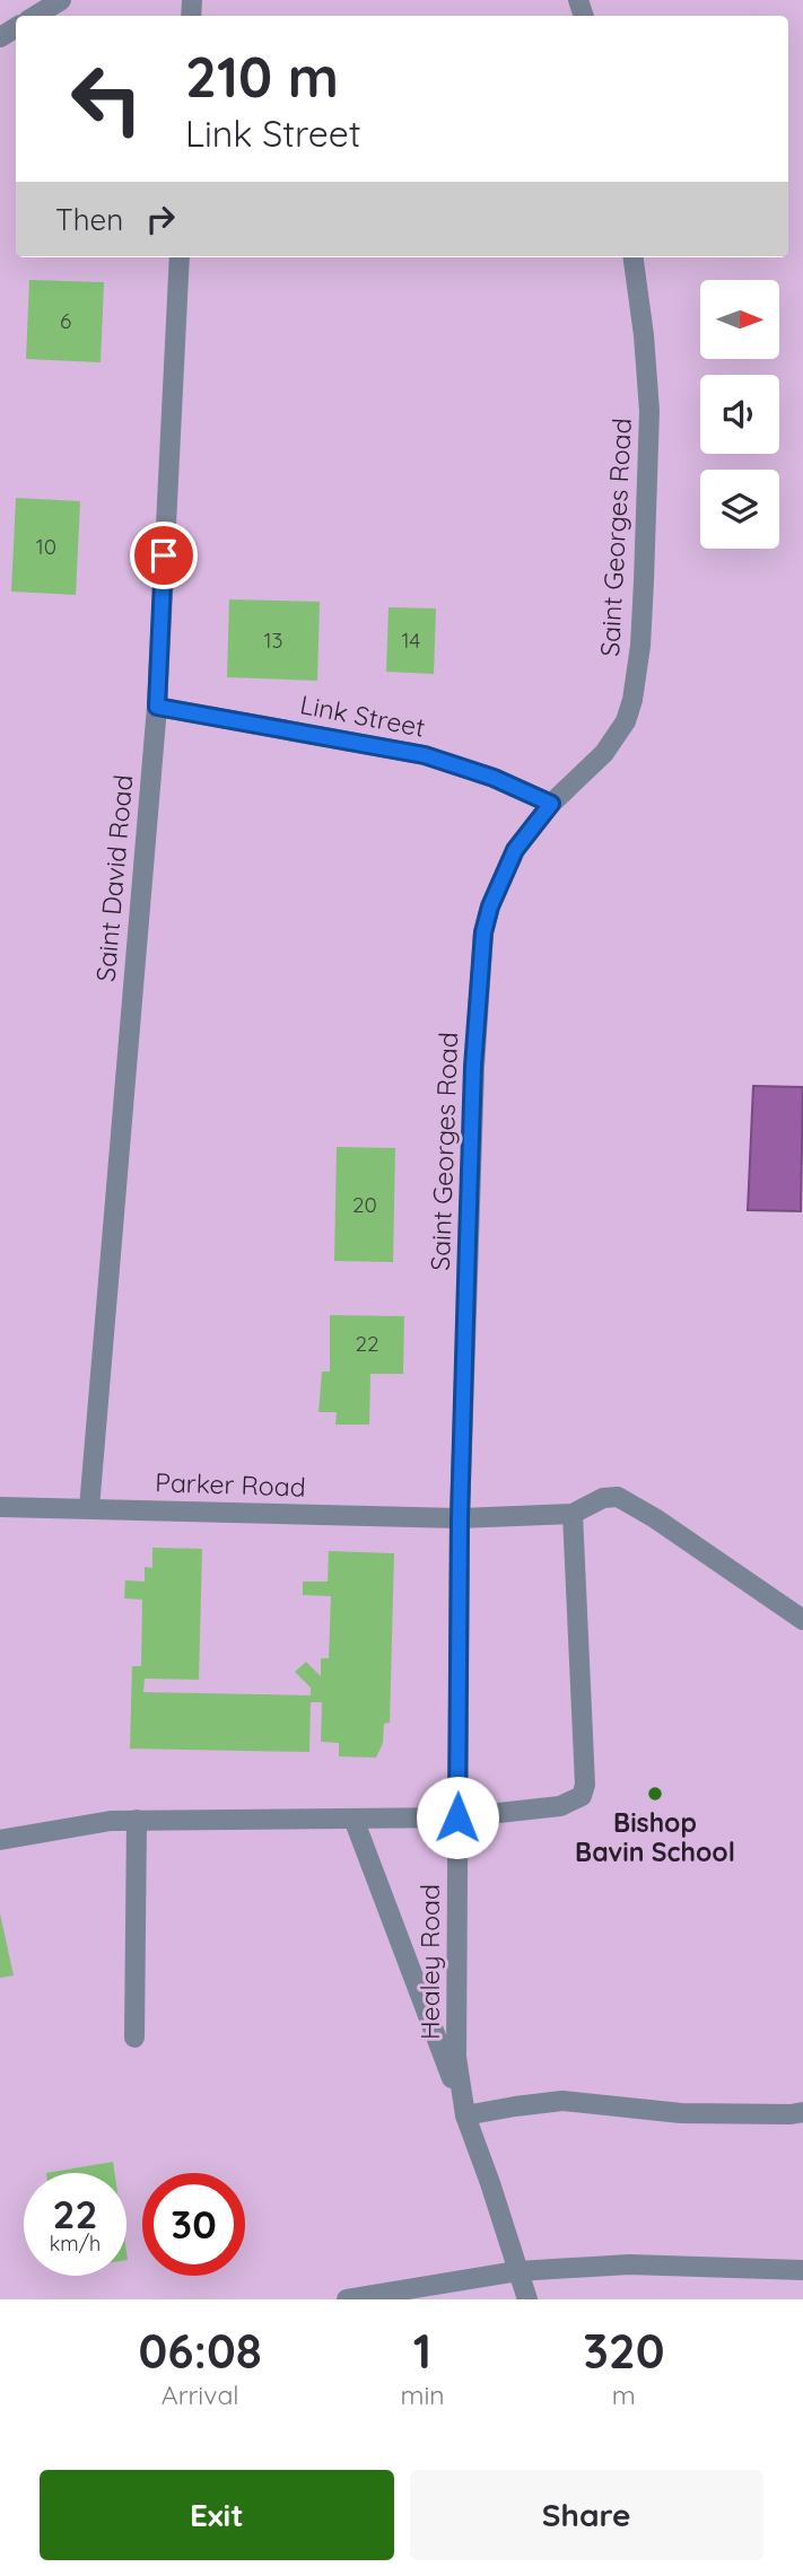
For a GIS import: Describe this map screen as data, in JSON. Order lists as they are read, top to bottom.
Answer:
{
  "streets": {
    "street": [
      "Saint Georges Road",
      "Link Street",
      "Saint David Road",
      "Parker Road",
      "Healey Road"
    ]
  },
  "crossings": [
    ["Saint Georges Road", "Link Street"],
    ["Saint Georges Road", "Parker Road"],
    ["Saint Georges Road", "Healey Road"],
    ["Link Street", "Saint David Road"],
    ["Saint David Road", "Parker Road"]
  ],
  "places": ["Bishop Bavin School"],
  "house_numbers": [
    "6",
    "10",
    "13",
    "14",
    "20",
    "22"
  ],
  "north": "right",
  "page": {
    "turn": ["210 m", "Link Street"],
    "then": "Then",
    "speed": "22 km/h",
    "limit": "30",
    "eta": [
      "06:08",
      "Arrival",
      "1",
      "min",
      "320",
      "m"
    ],
    "buttons": ["Exit", "Share"]
  }
}
